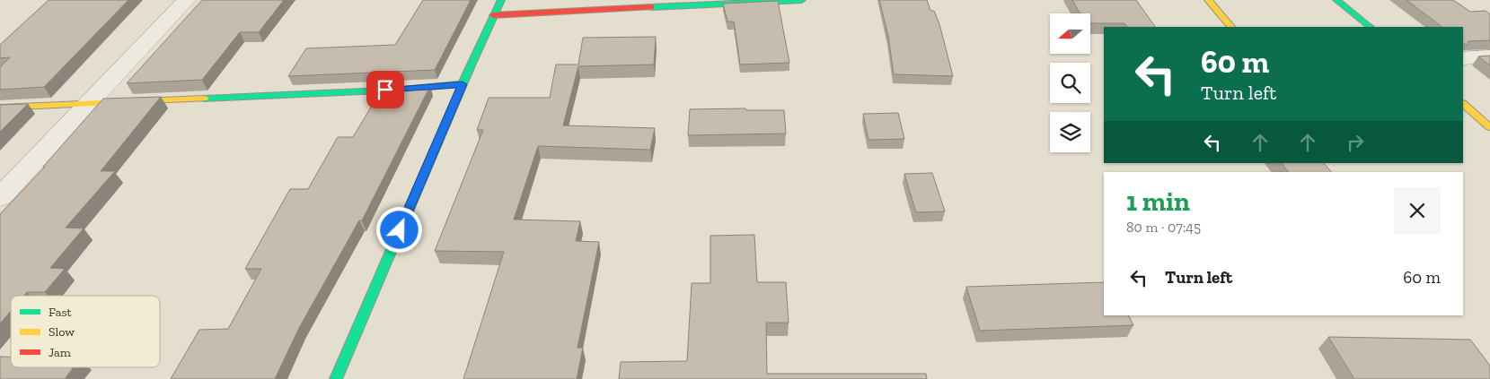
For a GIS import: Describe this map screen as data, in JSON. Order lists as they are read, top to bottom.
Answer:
{
  "legend": ["Fast", "Slow", "Jam"],
  "north": "left",
  "page": {
    "turn": ["60 m", "Turn left"],
    "heading": ["1 min", "80 m · 07:45"],
    "list": [
      {
        "name": "Turn left",
        "value": "60 m"
      }
    ]
  }
}
